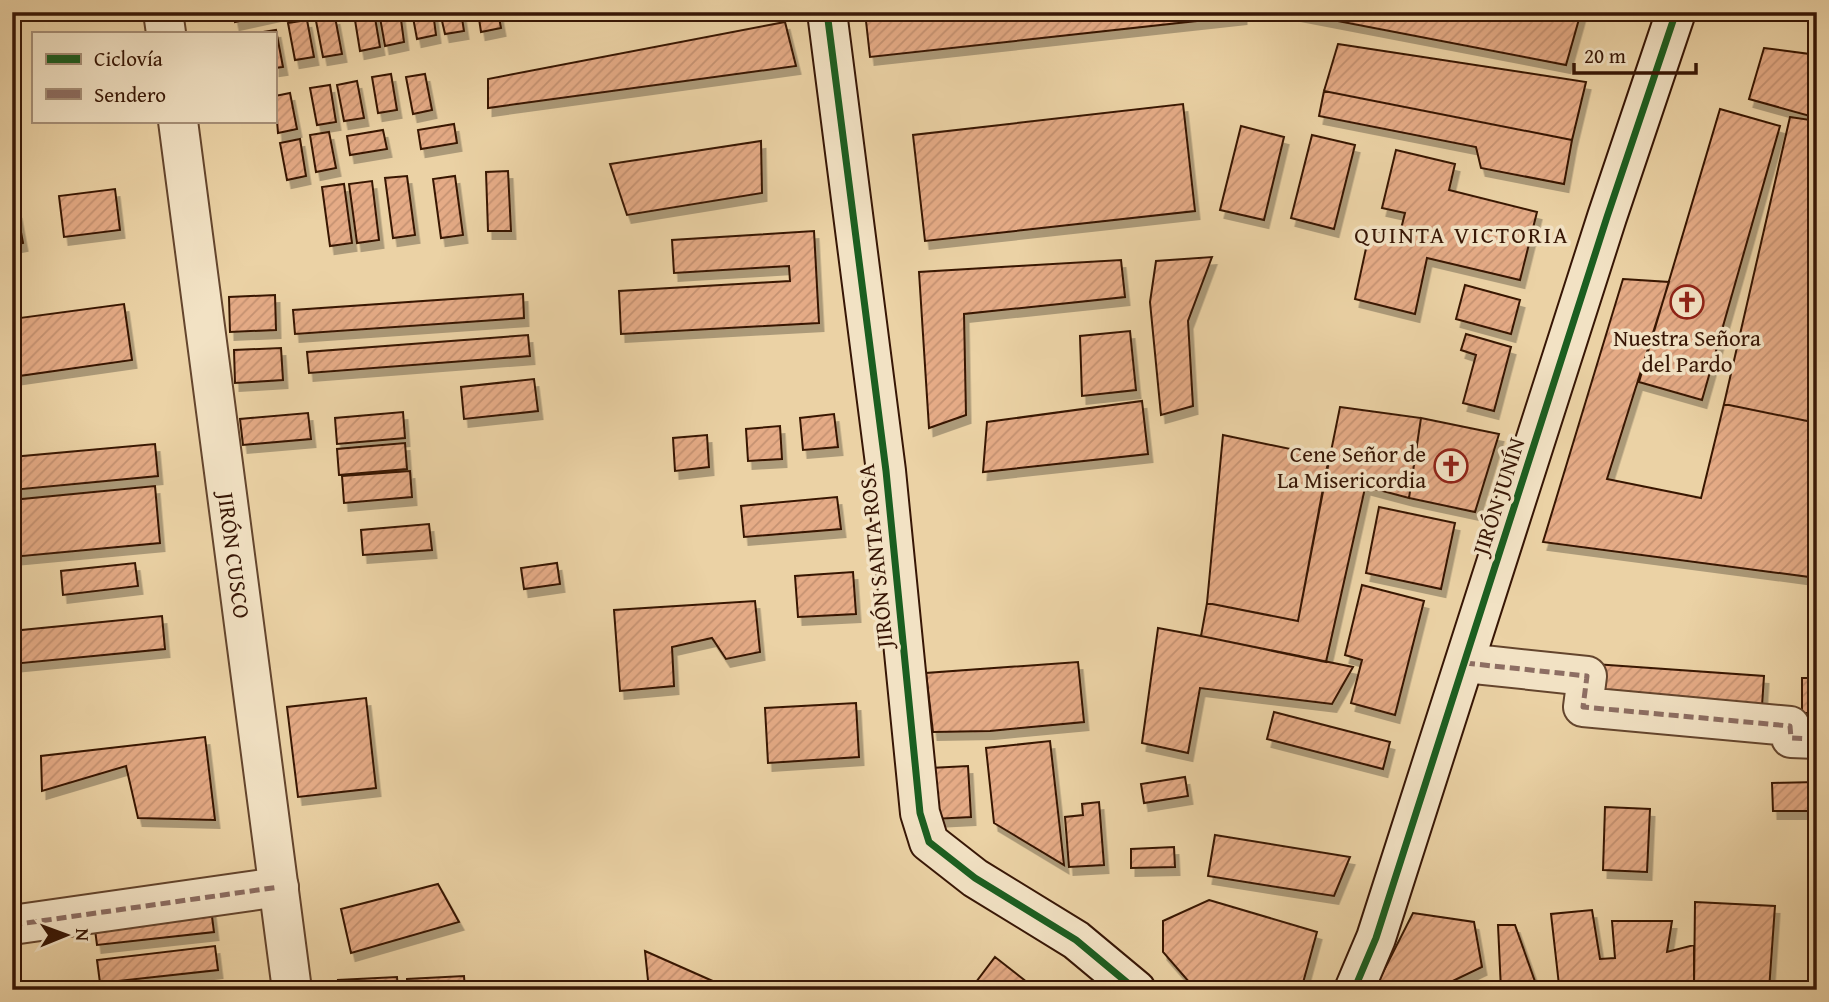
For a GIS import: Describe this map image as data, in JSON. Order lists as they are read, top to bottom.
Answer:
{
  "streets": {
    "street": ["JIRÓN JUNÍN", "JIRÓN CUSCO", "JIRÓN SANTA ROSA"]
  },
  "districts": ["QUINTA VICTORIA"],
  "places": {
    "church": ["Nuestra Señora del Pardo", "Cene Señor de La Misericordia"]
  },
  "legend": ["Ciclovía", "Sendero"],
  "scale_bar": "20 m",
  "north": "right"
}
